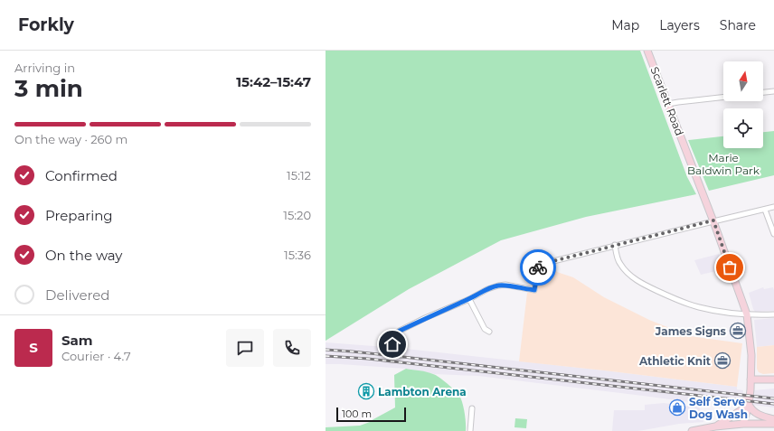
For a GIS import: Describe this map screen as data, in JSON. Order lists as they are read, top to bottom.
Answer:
{
  "streets": {
    "main road": ["Scarlett Road"]
  },
  "parks": ["Marie Baldwin Park"],
  "places": {
    "office": ["James Signs", "Athletic Knit"],
    "building": ["Lambton Arena"],
    "shop": ["Self Serve Dog Wash"]
  },
  "scale_bar": "100 m",
  "north": "top",
  "page": {
    "header": "Forkly",
    "nav": ["Map", "Layers", "Share"],
    "heading": ["3 min", "Arriving in", "15:42–15:47"],
    "panel": ["Sam", "Courier · 4.7"],
    "bar": "On the way · 260 m",
    "list": [
      ["Confirmed", "15:12"],
      ["Preparing", "15:20"],
      ["On the way", "15:36"],
      "Delivered"
    ],
    "round": "S",
    "scale": "100 m"
  }
}
